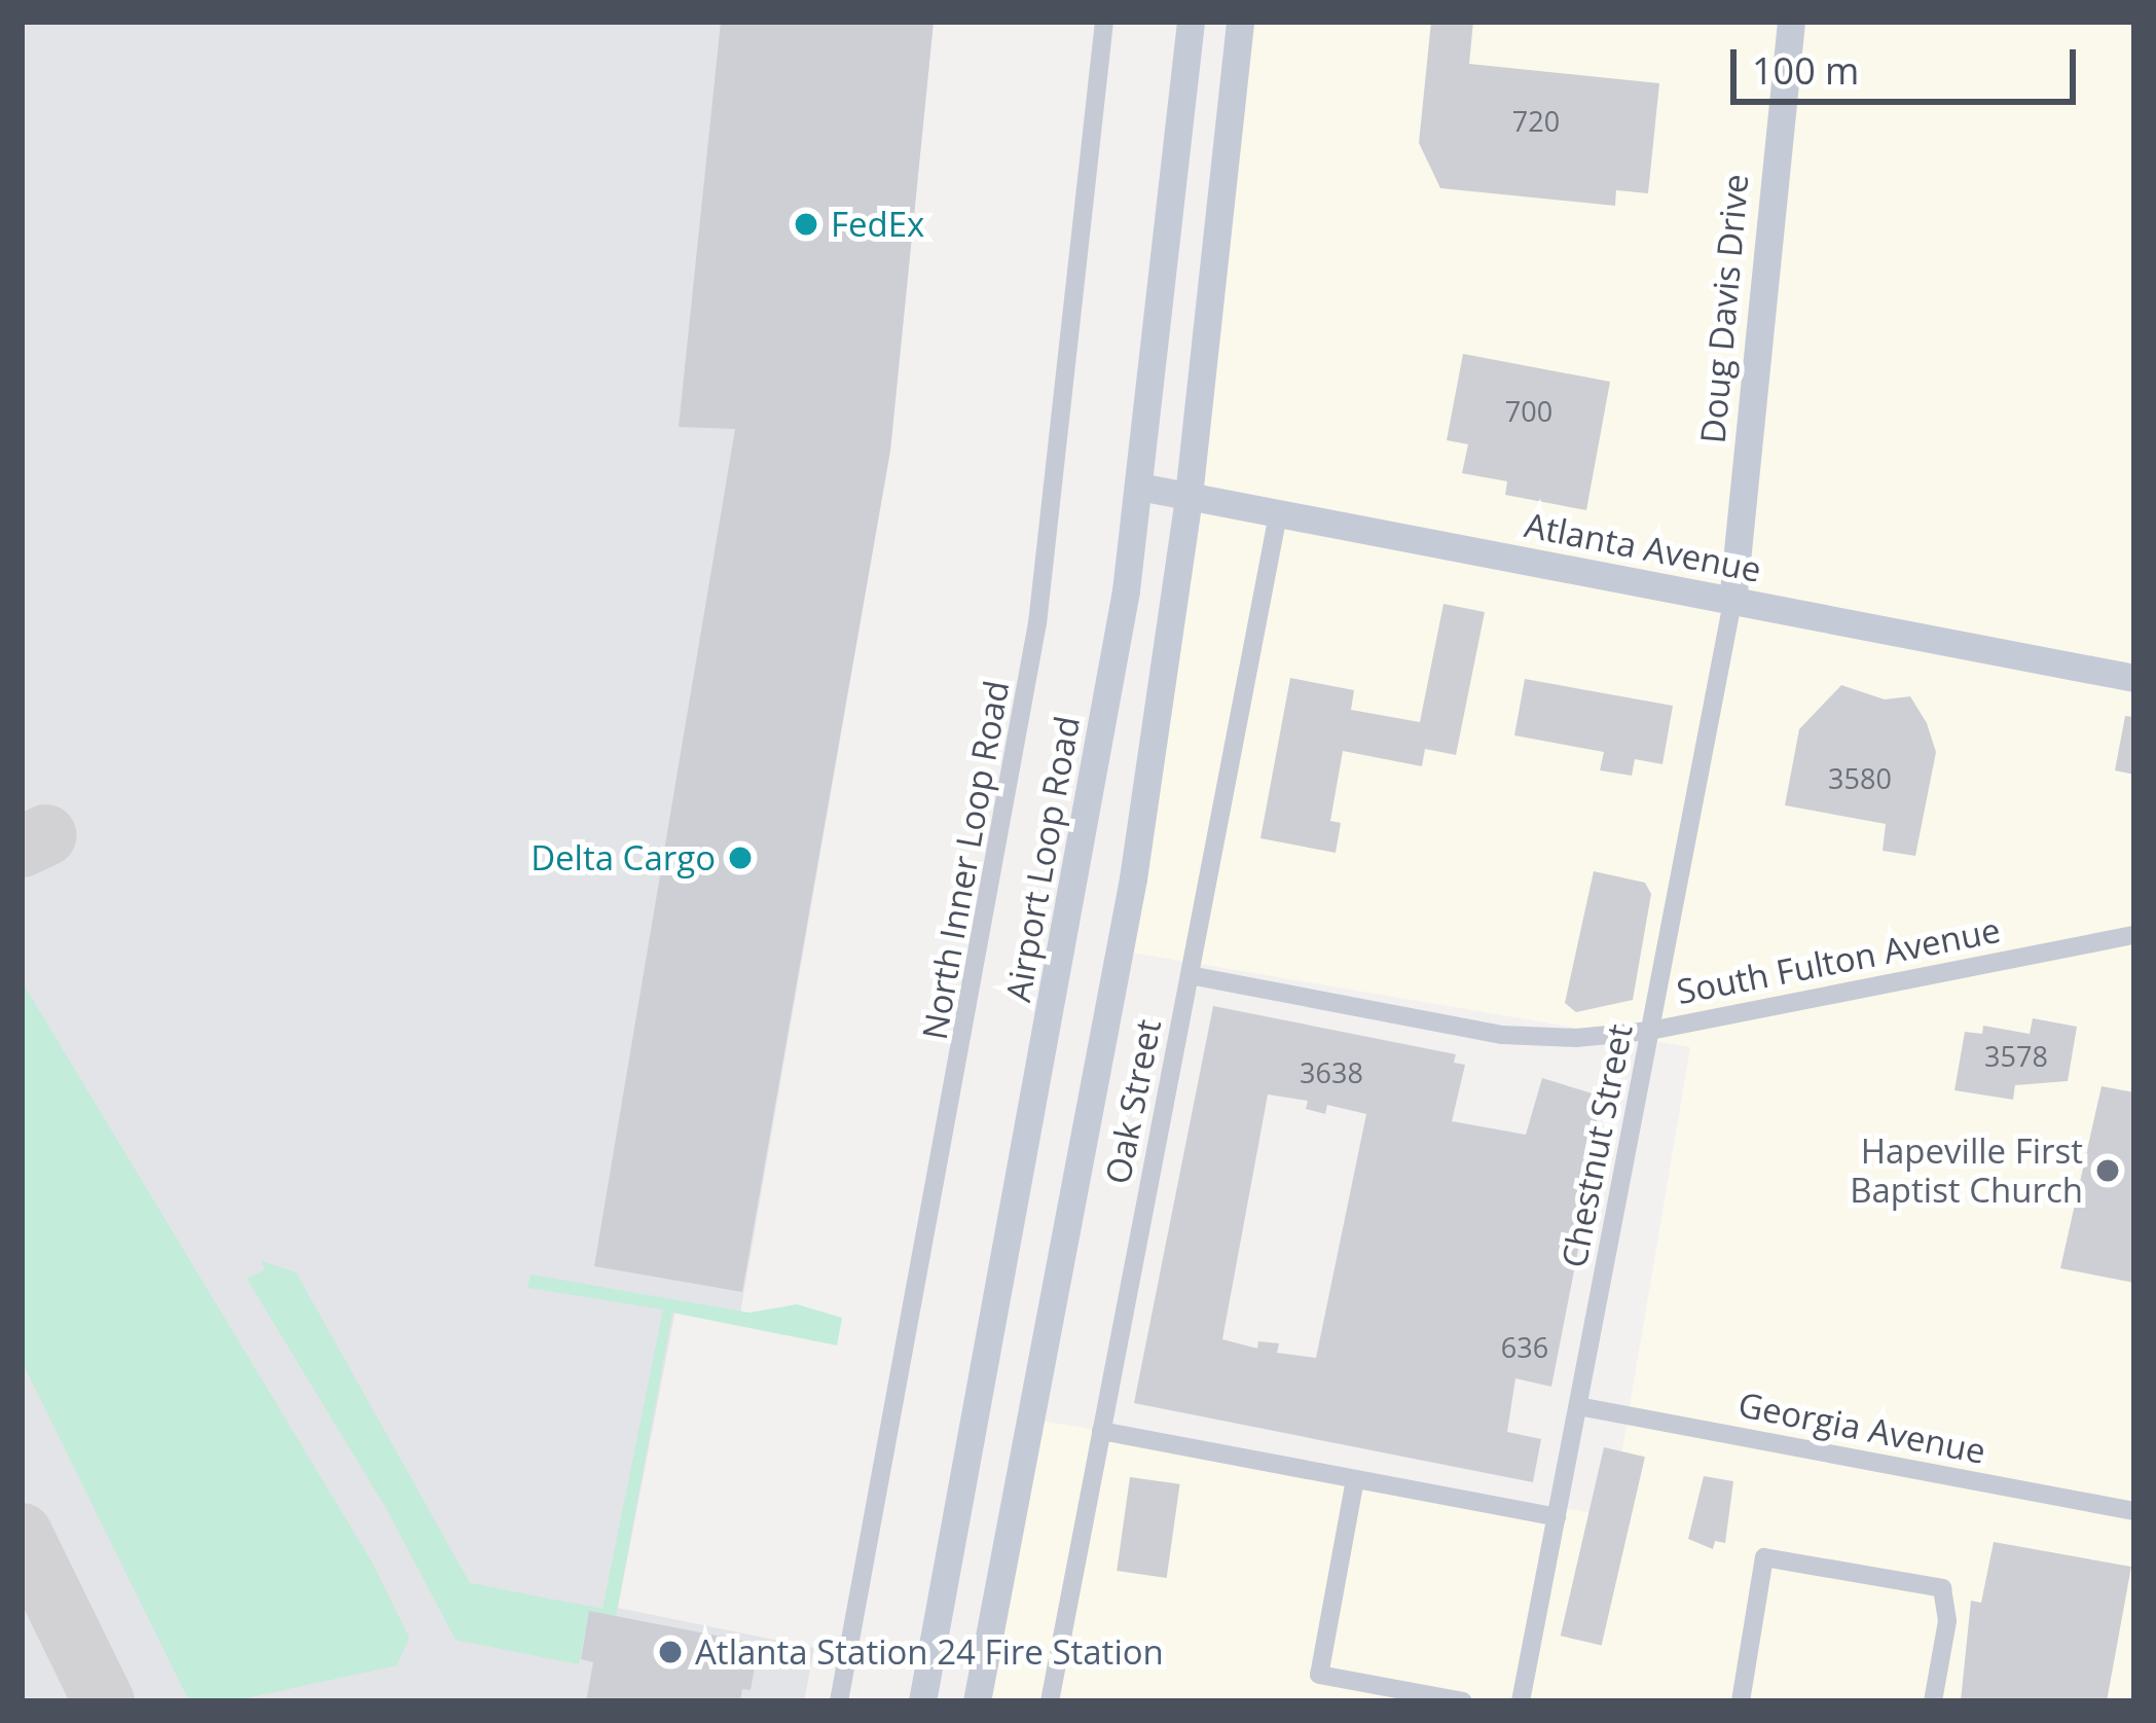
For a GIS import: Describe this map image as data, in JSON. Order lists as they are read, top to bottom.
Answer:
{
  "streets": {
    "main road": ["Doug Davis Drive", "Atlanta Avenue", "Airport Loop Road"],
    "street": [
      "North Inner Loop Road",
      "South Fulton Avenue",
      "Oak Street",
      "Chestnut Street",
      "Georgia Avenue"
    ]
  },
  "crossings": [
    ["Doug Davis Drive", "Atlanta Avenue"],
    ["Doug Davis Drive", "Chestnut Street"],
    ["Atlanta Avenue", "Airport Loop Road"],
    ["Atlanta Avenue", "Oak Street"],
    ["Atlanta Avenue", "Chestnut Street"],
    ["South Fulton Avenue", "Oak Street"],
    ["South Fulton Avenue", "Chestnut Street"],
    ["Chestnut Street", "Georgia Avenue"]
  ],
  "places": [
    "FedEx",
    "Delta Cargo",
    "Hapeville First Baptist Church",
    "Atlanta Station 24 Fire Station"
  ],
  "house_numbers": [
    "720",
    "700",
    "3580",
    "3578",
    "3638",
    "636"
  ],
  "scale_bar": "100 m"
}
